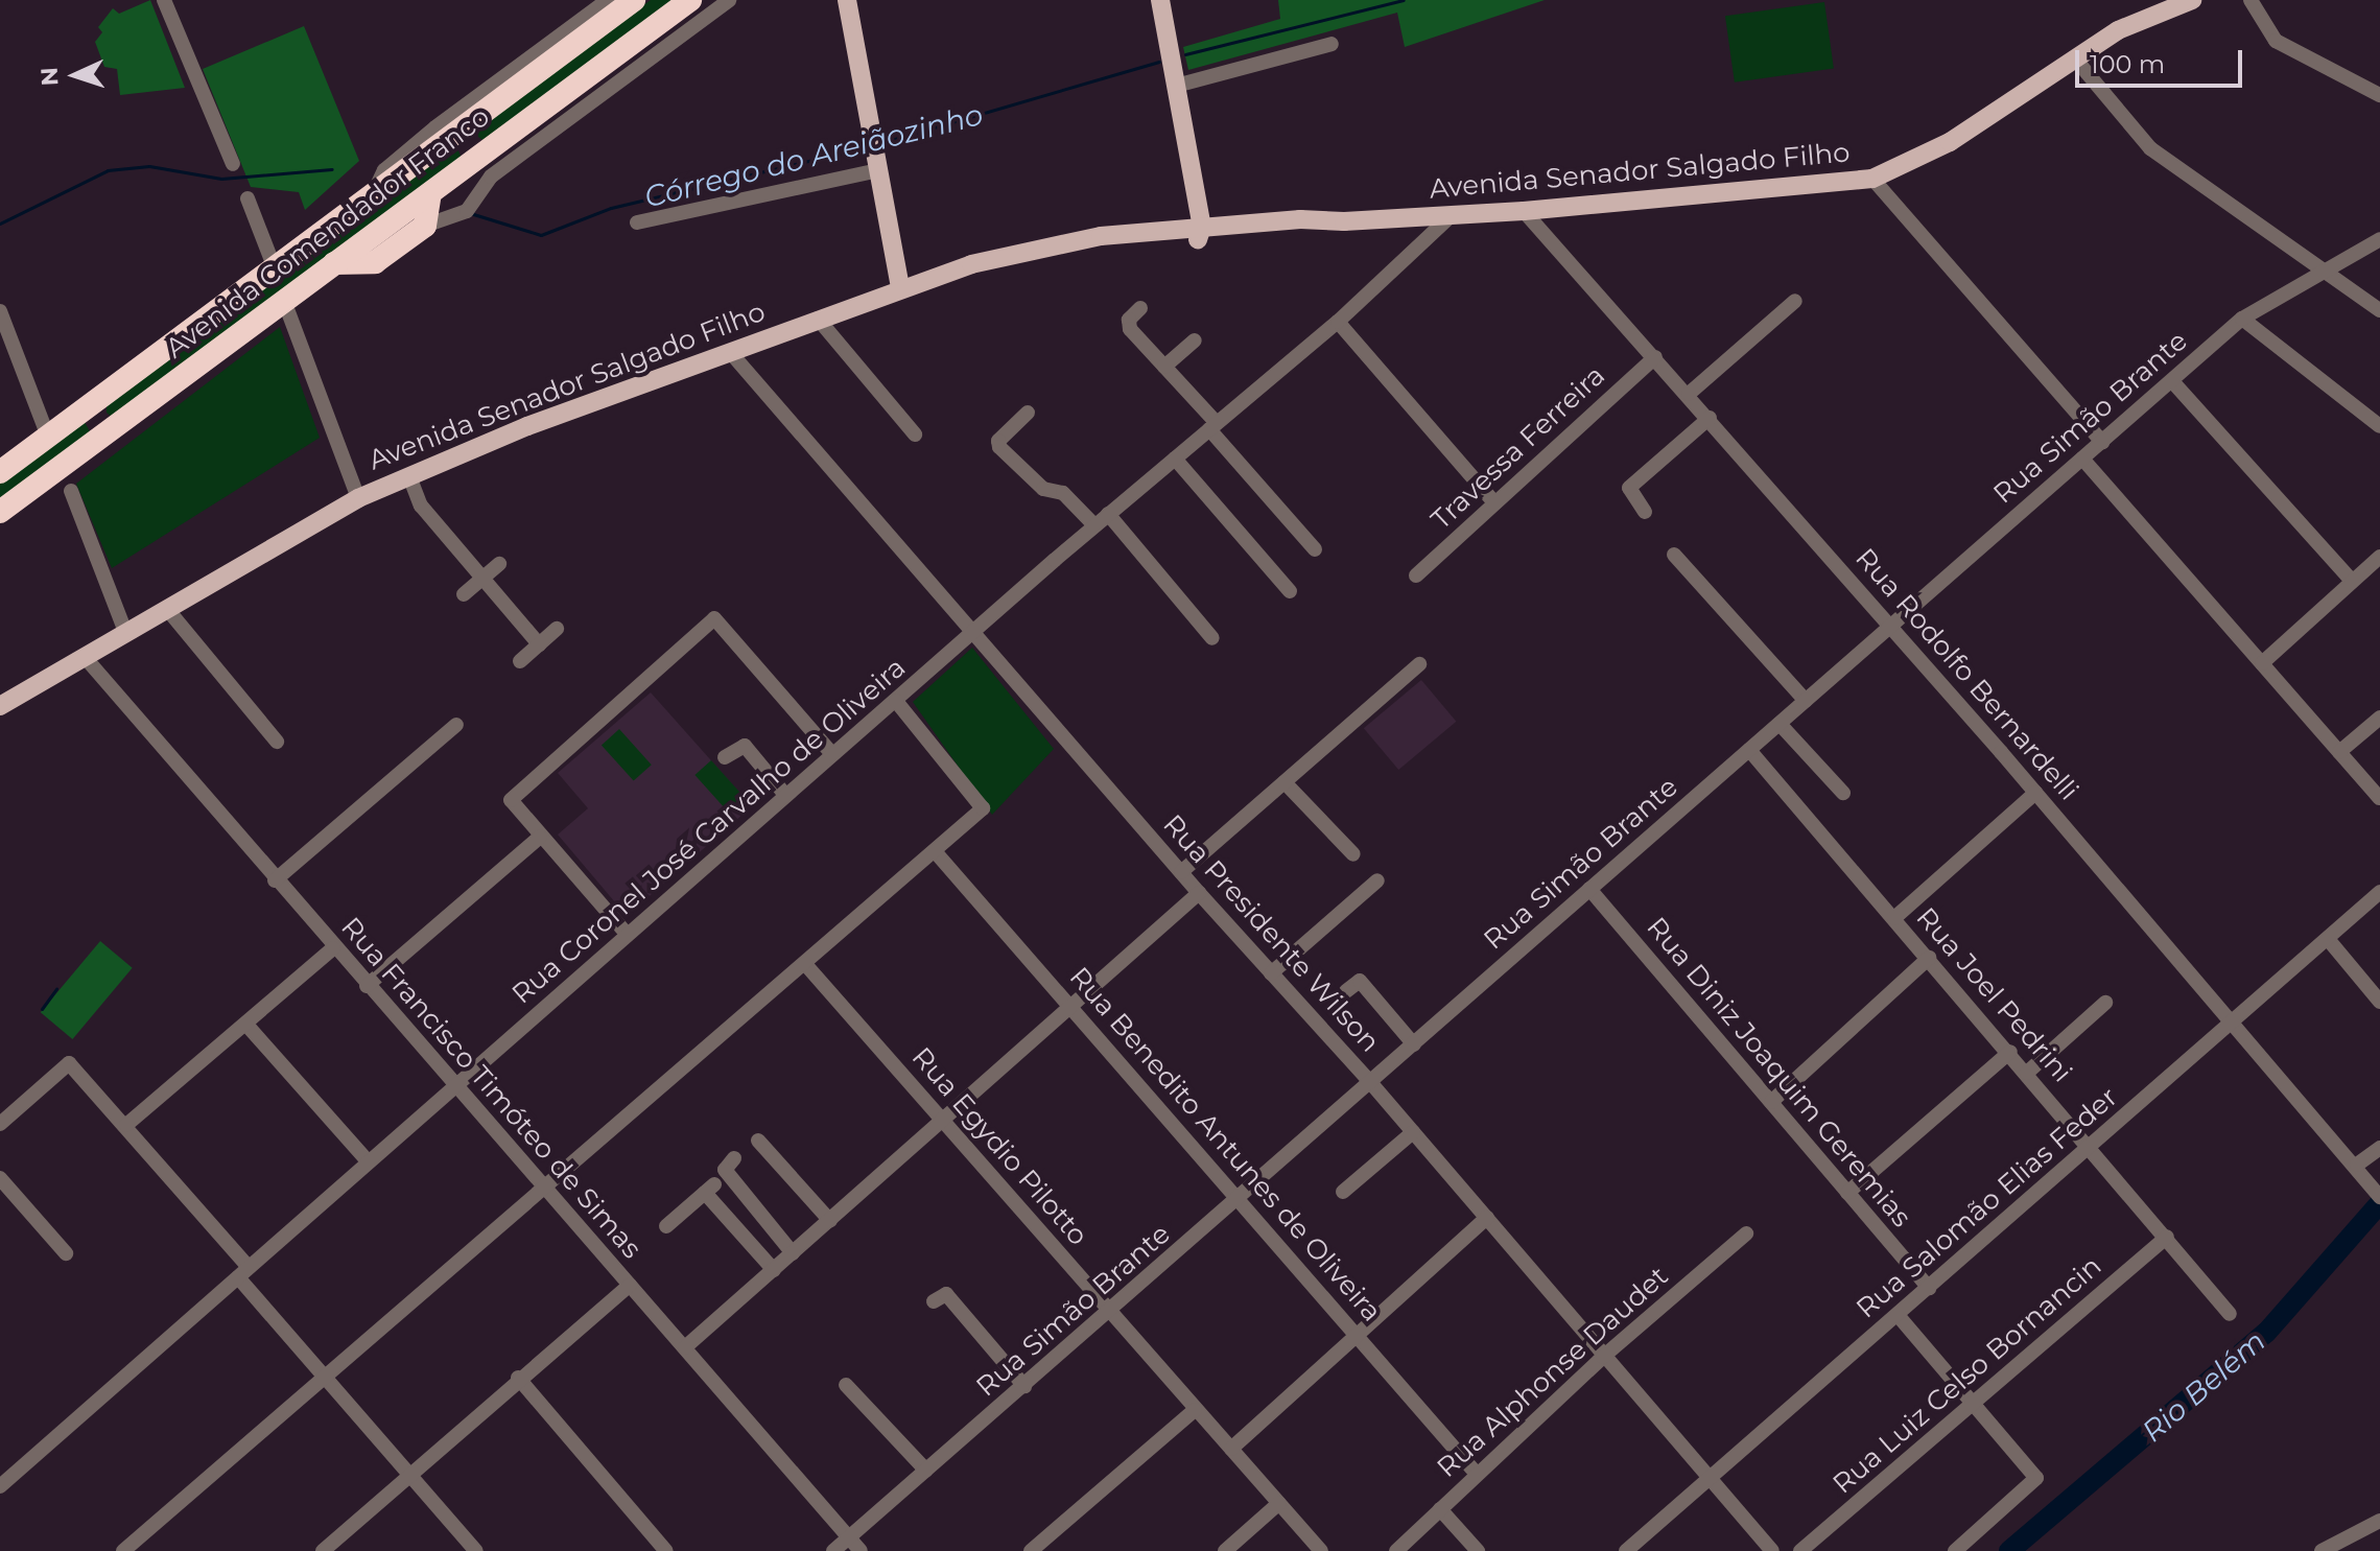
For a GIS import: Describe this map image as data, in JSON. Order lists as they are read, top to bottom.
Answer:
{
  "streets": {
    "highway": ["Avenida Comendador Franco"],
    "main road": ["Avenida Senador Salgado Filho"],
    "street": [
      "Rua Simão Brante",
      "Travessa Ferreira",
      "Rua Rodolfo Bernardelli",
      "Rua Coronel José Carvalho de Oliveira",
      "Rua Presidente Wilson",
      "Rua Joel Pedrini",
      "Rua Diniz Joaquim Geremias",
      "Rua Francisco Timóteo de Simas",
      "Rua Benedito Antunes de Oliveira",
      "Rua Egydio Pilotto",
      "Rua Salomão Elias Feder",
      "Rua Alphonse Daudet",
      "Rua Luiz Celso Bornancin"
    ]
  },
  "crossings": [
    ["Avenida Senador Salgado Filho", "Rua Rodolfo Bernardelli"],
    ["Avenida Senador Salgado Filho", "Rua Coronel José Carvalho de Oliveira"],
    ["Avenida Senador Salgado Filho", "Rua Presidente Wilson"],
    ["Avenida Senador Salgado Filho", "Rua Francisco Timóteo de Simas"],
    ["Rua Simão Brante", "Rua Rodolfo Bernardelli"],
    ["Rua Simão Brante", "Rua Presidente Wilson"],
    ["Rua Simão Brante", "Rua Joel Pedrini"],
    ["Rua Simão Brante", "Rua Diniz Joaquim Geremias"],
    ["Rua Simão Brante", "Rua Francisco Timóteo de Simas"],
    ["Rua Simão Brante", "Rua Benedito Antunes de Oliveira"],
    ["Rua Simão Brante", "Rua Egydio Pilotto"],
    ["Travessa Ferreira", "Rua Rodolfo Bernardelli"],
    ["Rua Rodolfo Bernardelli", "Rua Salomão Elias Feder"],
    ["Rua Coronel José Carvalho de Oliveira", "Rua Presidente Wilson"],
    ["Rua Coronel José Carvalho de Oliveira", "Rua Francisco Timóteo de Simas"],
    ["Rua Presidente Wilson", "Rua Salomão Elias Feder"],
    ["Rua Presidente Wilson", "Rua Alphonse Daudet"],
    ["Rua Joel Pedrini", "Rua Salomão Elias Feder"],
    ["Rua Joel Pedrini", "Rua Luiz Celso Bornancin"],
    ["Rua Diniz Joaquim Geremias", "Rua Salomão Elias Feder"],
    ["Rua Benedito Antunes de Oliveira", "Rua Alphonse Daudet"]
  ],
  "water": ["Córrego do Areiãozinho", "Rio Belém"],
  "scale_bar": "100 m",
  "north": "left"
}
